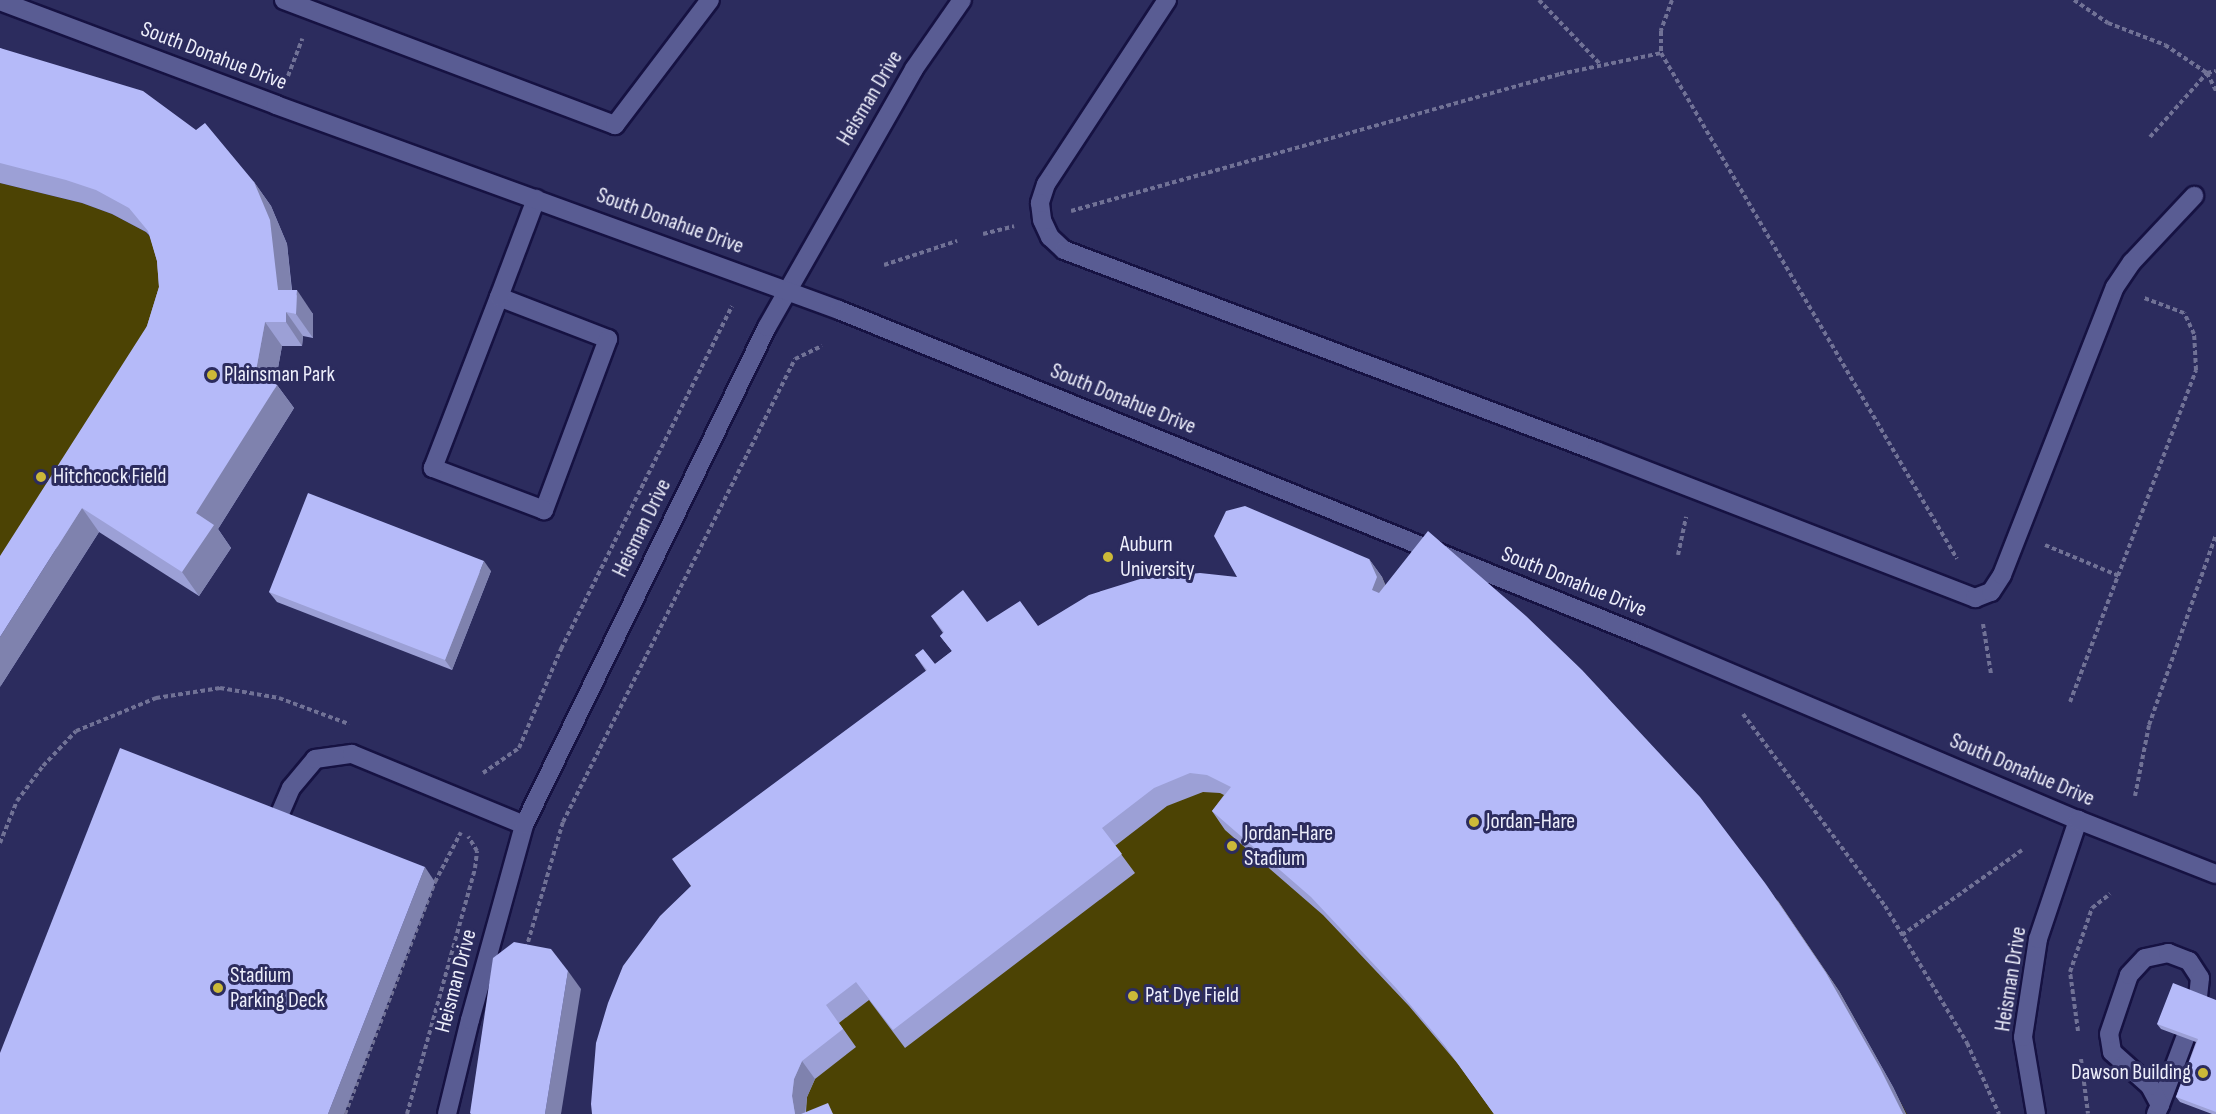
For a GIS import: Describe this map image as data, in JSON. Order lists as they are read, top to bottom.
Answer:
{
  "streets": {
    "street": ["South Donahue Drive", "Heisman Drive"]
  },
  "crossings": [
    ["South Donahue Drive", "Heisman Drive"]
  ],
  "places": [
    "Plainsman Park",
    "Hitchcock Field",
    "Auburn University",
    "Jordan-Hare",
    "Jordan-Hare Stadium",
    "Stadium Parking Deck",
    "Pat Dye Field",
    "Dawson Building"
  ]
}
